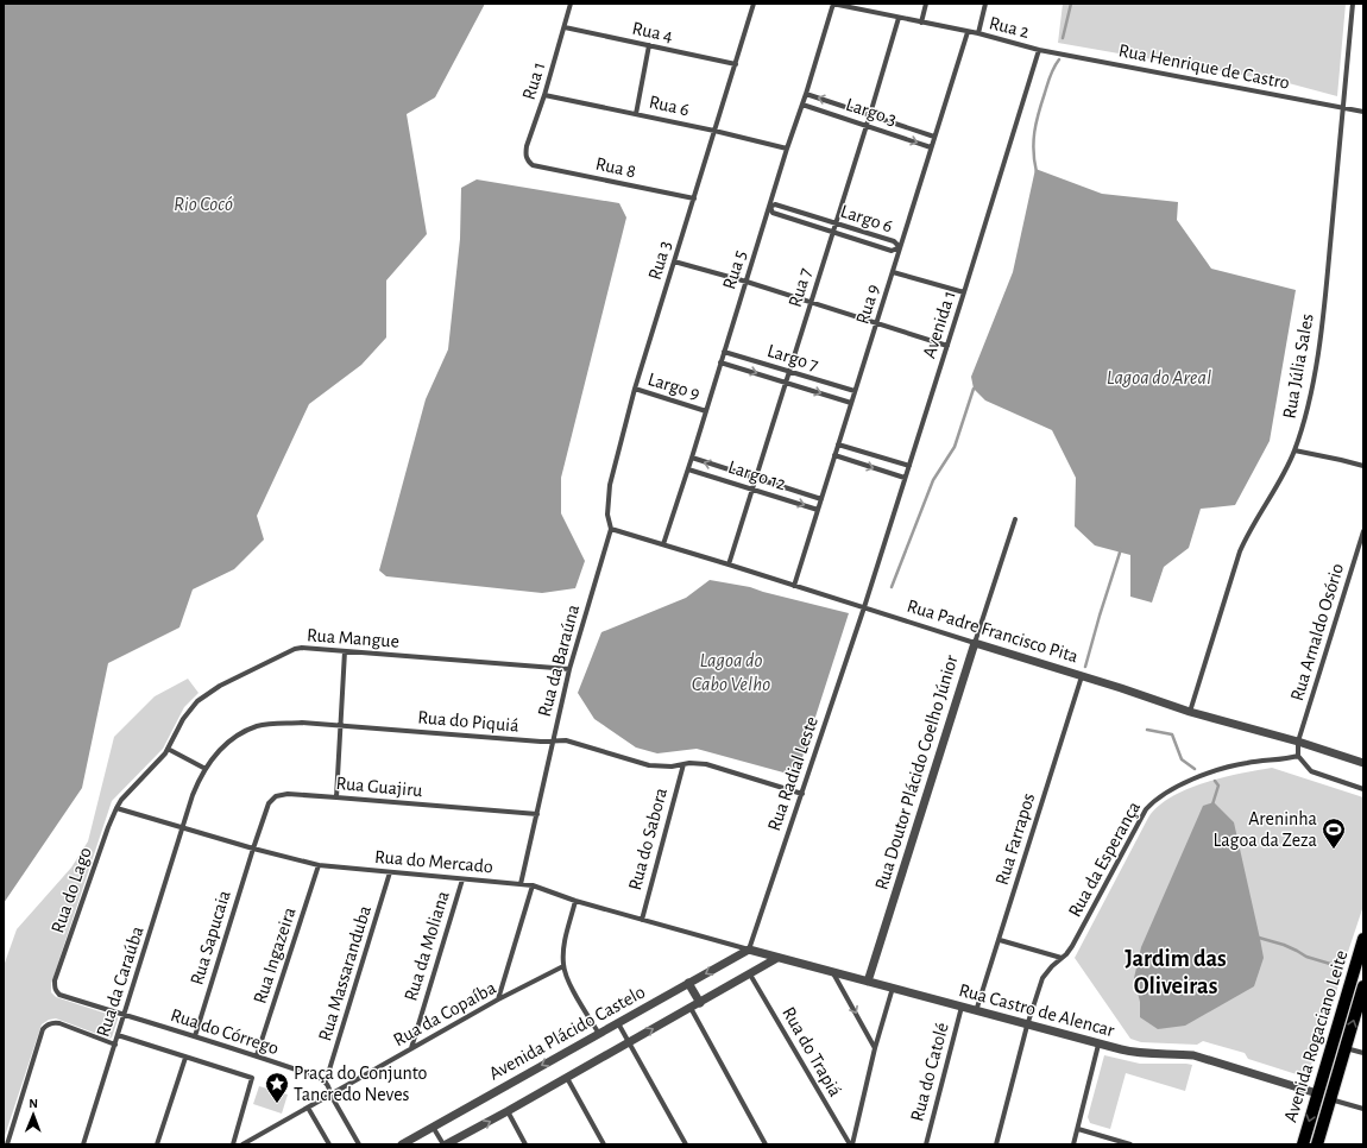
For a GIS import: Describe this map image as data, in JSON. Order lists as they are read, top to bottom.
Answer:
{
  "streets": {
    "main road": ["Avenida Rogaciano Leite"],
    "street": [
      "Rua 2",
      "Rua 4",
      "Rua Henrique de Castro",
      "Rua 1",
      "Rua 6",
      "Largo 3",
      "Rua 8",
      "Largo 6",
      "Rua 3",
      "Rua 5",
      "Rua 7",
      "Rua 9",
      "Avenida 1",
      "Largo 7",
      "Rua Júlia Sales",
      "Largo 9",
      "Largo 12",
      "Rua Padre Francisco Pita",
      "Rua Arnaldo Osório",
      "Rua Mangue",
      "Rua da Baraúna",
      "Rua do Piquiá",
      "Rua Doutor Plácido Coelho Júnior",
      "Rua Radial Leste",
      "Rua Guajiru",
      "Rua do Sabora",
      "Rua Farrapos",
      "Rua da Esperança",
      "Rua do Mercado",
      "Rua do Lago",
      "Rua Sapucaia",
      "Rua da Moliana",
      "Rua Ingazeira",
      "Rua Massaranduba",
      "Rua da Caraúba",
      "Rua Castro de Alencar",
      "Rua da Copaíba",
      "Rua do Córrego",
      "Avenida Plácido Castelo",
      "Rua do Trapiá",
      "Rua do Catolé"
    ]
  },
  "crossings": [
    ["Rua 2", "Rua Henrique de Castro"],
    ["Rua 2", "Rua 5"],
    ["Rua 2", "Rua 7"],
    ["Rua 2", "Rua 9"],
    ["Rua 2", "Avenida 1"],
    ["Rua 4", "Rua 1"],
    ["Rua 4", "Rua 3"],
    ["Rua Henrique de Castro", "Avenida 1"],
    ["Rua Henrique de Castro", "Rua Júlia Sales"],
    ["Rua 1", "Rua 6"],
    ["Rua 1", "Rua 8"],
    ["Rua 6", "Rua 3"],
    ["Rua 6", "Rua 5"],
    ["Largo 3", "Rua 5"],
    ["Largo 3", "Rua 7"],
    ["Largo 3", "Rua 9"],
    ["Rua 8", "Rua 3"],
    ["Largo 6", "Rua 5"],
    ["Largo 6", "Rua 7"],
    ["Largo 6", "Rua 9"],
    ["Rua 3", "Largo 9"],
    ["Rua 3", "Rua Padre Francisco Pita"],
    ["Rua 3", "Rua da Baraúna"],
    ["Rua 5", "Largo 7"],
    ["Rua 5", "Largo 9"],
    ["Rua 5", "Largo 12"],
    ["Rua 5", "Rua Padre Francisco Pita"],
    ["Rua 7", "Largo 7"],
    ["Rua 7", "Largo 12"],
    ["Rua 7", "Rua Padre Francisco Pita"],
    ["Rua 9", "Largo 7"],
    ["Rua 9", "Largo 12"],
    ["Rua 9", "Rua Padre Francisco Pita"],
    ["Avenida 1", "Rua Padre Francisco Pita"],
    ["Avenida 1", "Rua Radial Leste"],
    ["Rua Júlia Sales", "Rua Padre Francisco Pita"],
    ["Rua Padre Francisco Pita", "Rua Arnaldo Osório"],
    ["Rua Padre Francisco Pita", "Rua da Baraúna"],
    ["Rua Padre Francisco Pita", "Rua Doutor Plácido Coelho Júnior"],
    ["Rua Padre Francisco Pita", "Rua Radial Leste"],
    ["Rua Padre Francisco Pita", "Rua Farrapos"],
    ["Rua Mangue", "Rua da Baraúna"],
    ["Rua Mangue", "Rua do Mercado"],
    ["Rua Mangue", "Rua do Lago"],
    ["Rua da Baraúna", "Rua do Piquiá"],
    ["Rua da Baraúna", "Rua Guajiru"],
    ["Rua da Baraúna", "Rua do Mercado"],
    ["Rua do Piquiá", "Rua Radial Leste"],
    ["Rua do Piquiá", "Rua do Sabora"],
    ["Rua do Piquiá", "Rua do Mercado"],
    ["Rua do Piquiá", "Rua da Caraúba"],
    ["Rua Doutor Plácido Coelho Júnior", "Rua Castro de Alencar"],
    ["Rua Radial Leste", "Rua do Mercado"],
    ["Rua Radial Leste", "Rua Castro de Alencar"],
    ["Rua Radial Leste", "Avenida Plácido Castelo"],
    ["Rua Guajiru", "Rua do Mercado"],
    ["Rua Guajiru", "Rua Sapucaia"],
    ["Rua do Sabora", "Rua do Mercado"],
    ["Rua Farrapos", "Rua Castro de Alencar"],
    ["Rua da Esperança", "Rua Castro de Alencar"],
    ["Rua do Mercado", "Rua do Lago"],
    ["Rua do Mercado", "Rua Sapucaia"],
    ["Rua do Mercado", "Rua da Moliana"],
    ["Rua do Mercado", "Rua Ingazeira"],
    ["Rua do Mercado", "Rua Massaranduba"],
    ["Rua do Mercado", "Rua da Caraúba"],
    ["Rua do Mercado", "Rua Castro de Alencar"],
    ["Rua do Mercado", "Avenida Plácido Castelo"],
    ["Rua do Lago", "Rua do Córrego"],
    ["Rua Sapucaia", "Rua do Córrego"],
    ["Rua da Moliana", "Rua da Copaíba"],
    ["Rua Ingazeira", "Rua do Córrego"],
    ["Rua Massaranduba", "Rua do Córrego"],
    ["Rua da Caraúba", "Rua do Córrego"],
    ["Rua Castro de Alencar", "Avenida Plácido Castelo"],
    ["Rua Castro de Alencar", "Avenida Rogaciano Leite"],
    ["Rua Castro de Alencar", "Rua do Catolé"],
    ["Avenida Plácido Castelo", "Rua do Trapiá"]
  ],
  "districts": ["Jardim das Oliveiras"],
  "water": ["Rio Cocó", "Lagoa do Areal", "Lagoa do Cabo Velho"],
  "places": {
    "sports": ["Areninha Lagoa da Zeza"],
    "place": ["Praça do Conjunto Tancredo Neves"]
  },
  "north": "top"
}
